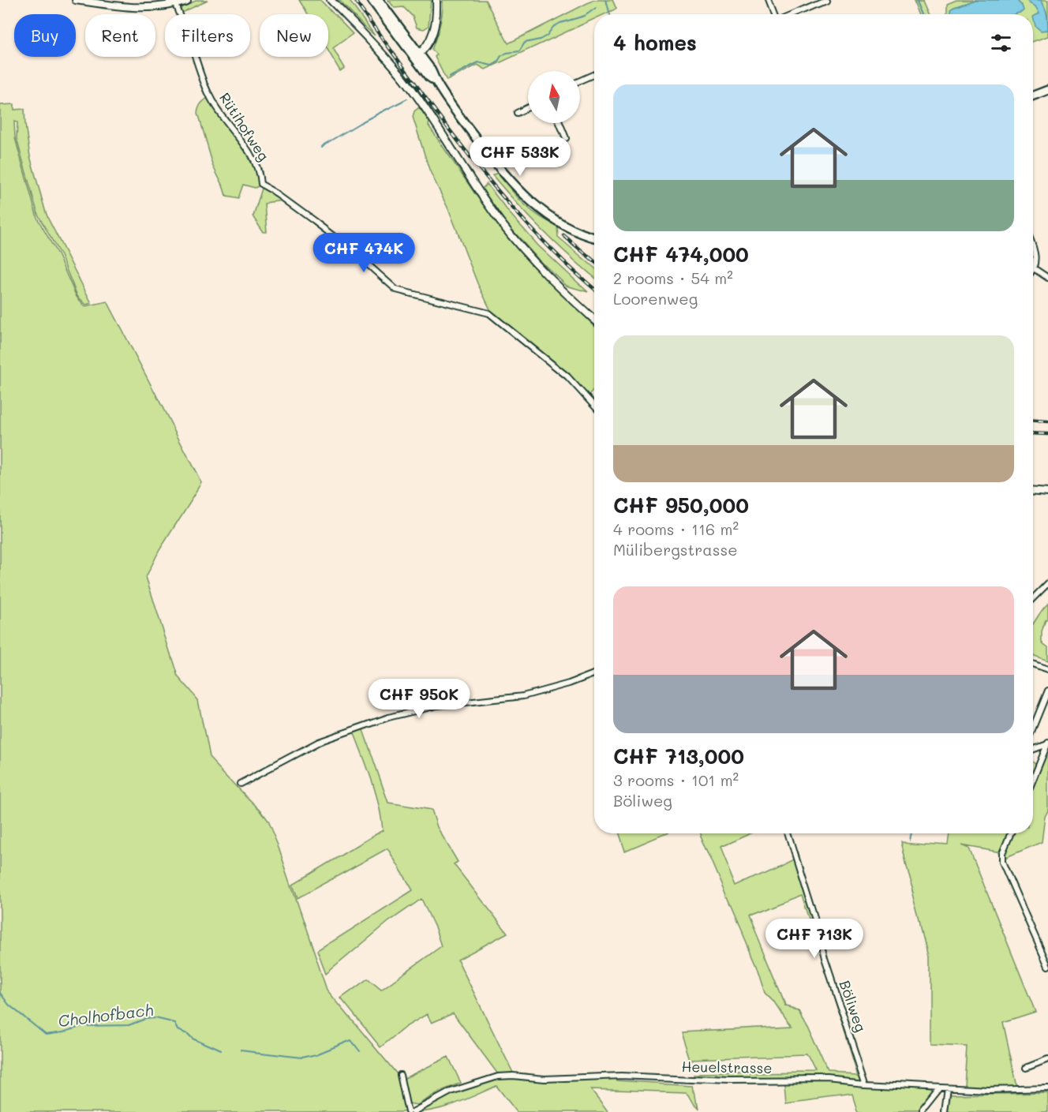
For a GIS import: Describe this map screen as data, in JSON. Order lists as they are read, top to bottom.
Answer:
{
  "streets": {
    "street": ["Rütihofweg", "Böliweg", "Heuelstrasse"]
  },
  "crossings": [
    ["Böliweg", "Heuelstrasse"]
  ],
  "water": ["Cholhofbach"],
  "north": "top",
  "page": {
    "chip": [
      "Buy",
      "Rent",
      "Filters",
      "New"
    ],
    "heading": "4 homes",
    "list": [
      {
        "name": "CHF 474,000",
        "note": "2 rooms · 54 m² · Loorenweg"
      },
      {
        "name": "CHF 950,000",
        "note": "4 rooms · 116 m² · Mülibergstrasse"
      },
      {
        "name": "CHF 713,000",
        "note": "3 rooms · 101 m² · Böliweg"
      }
    ],
    "price": [
      "CHF 533K",
      "CHF 474K",
      "CHF 950K",
      "CHF 713K"
    ]
  }
}
